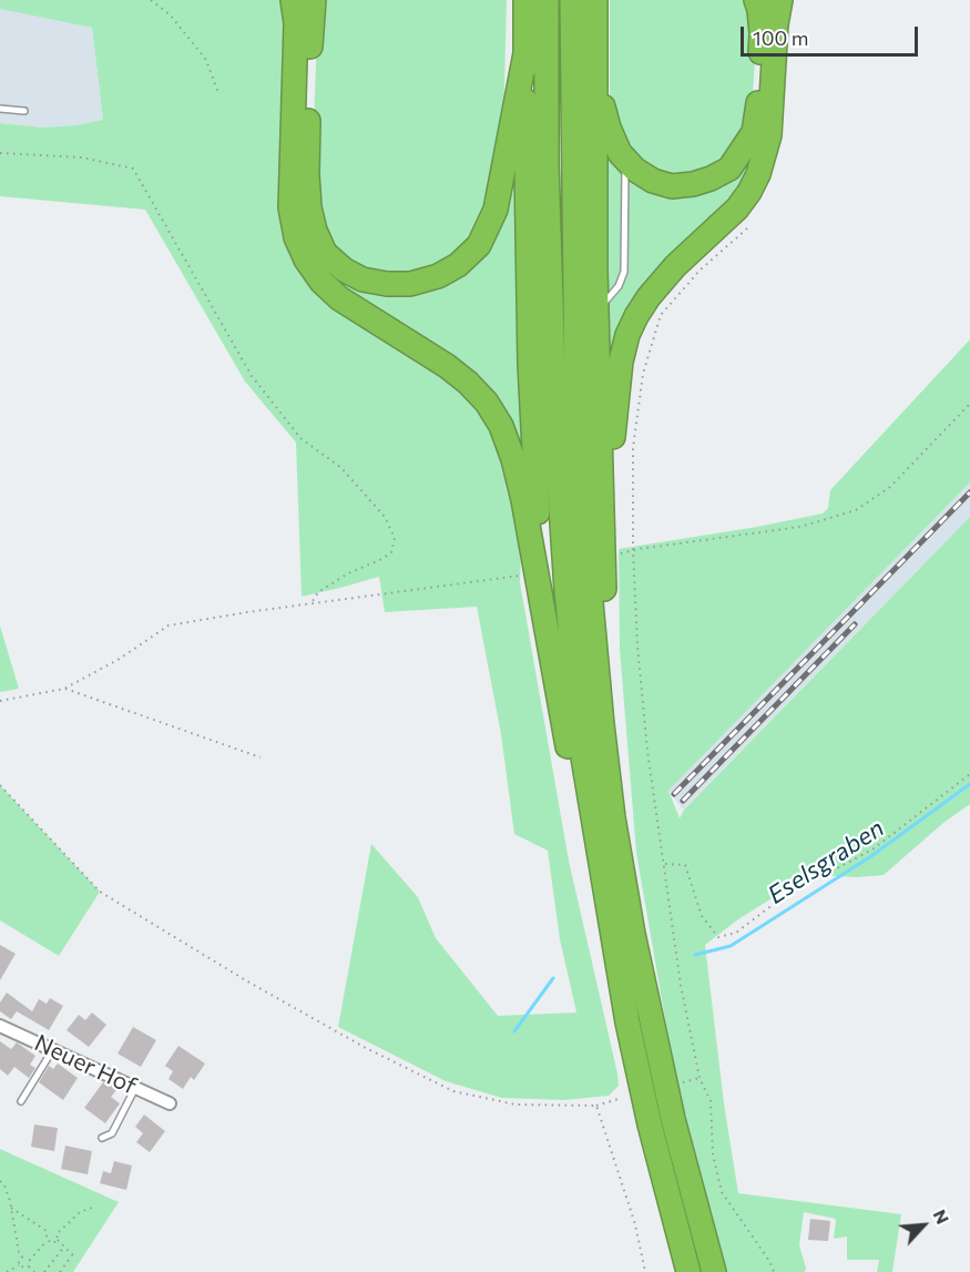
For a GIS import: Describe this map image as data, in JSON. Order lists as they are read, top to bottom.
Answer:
{
  "streets": {
    "street": ["Neuer Hof"]
  },
  "water": ["Eselsgraben"],
  "scale_bar": "100 m",
  "north": "top right"
}
